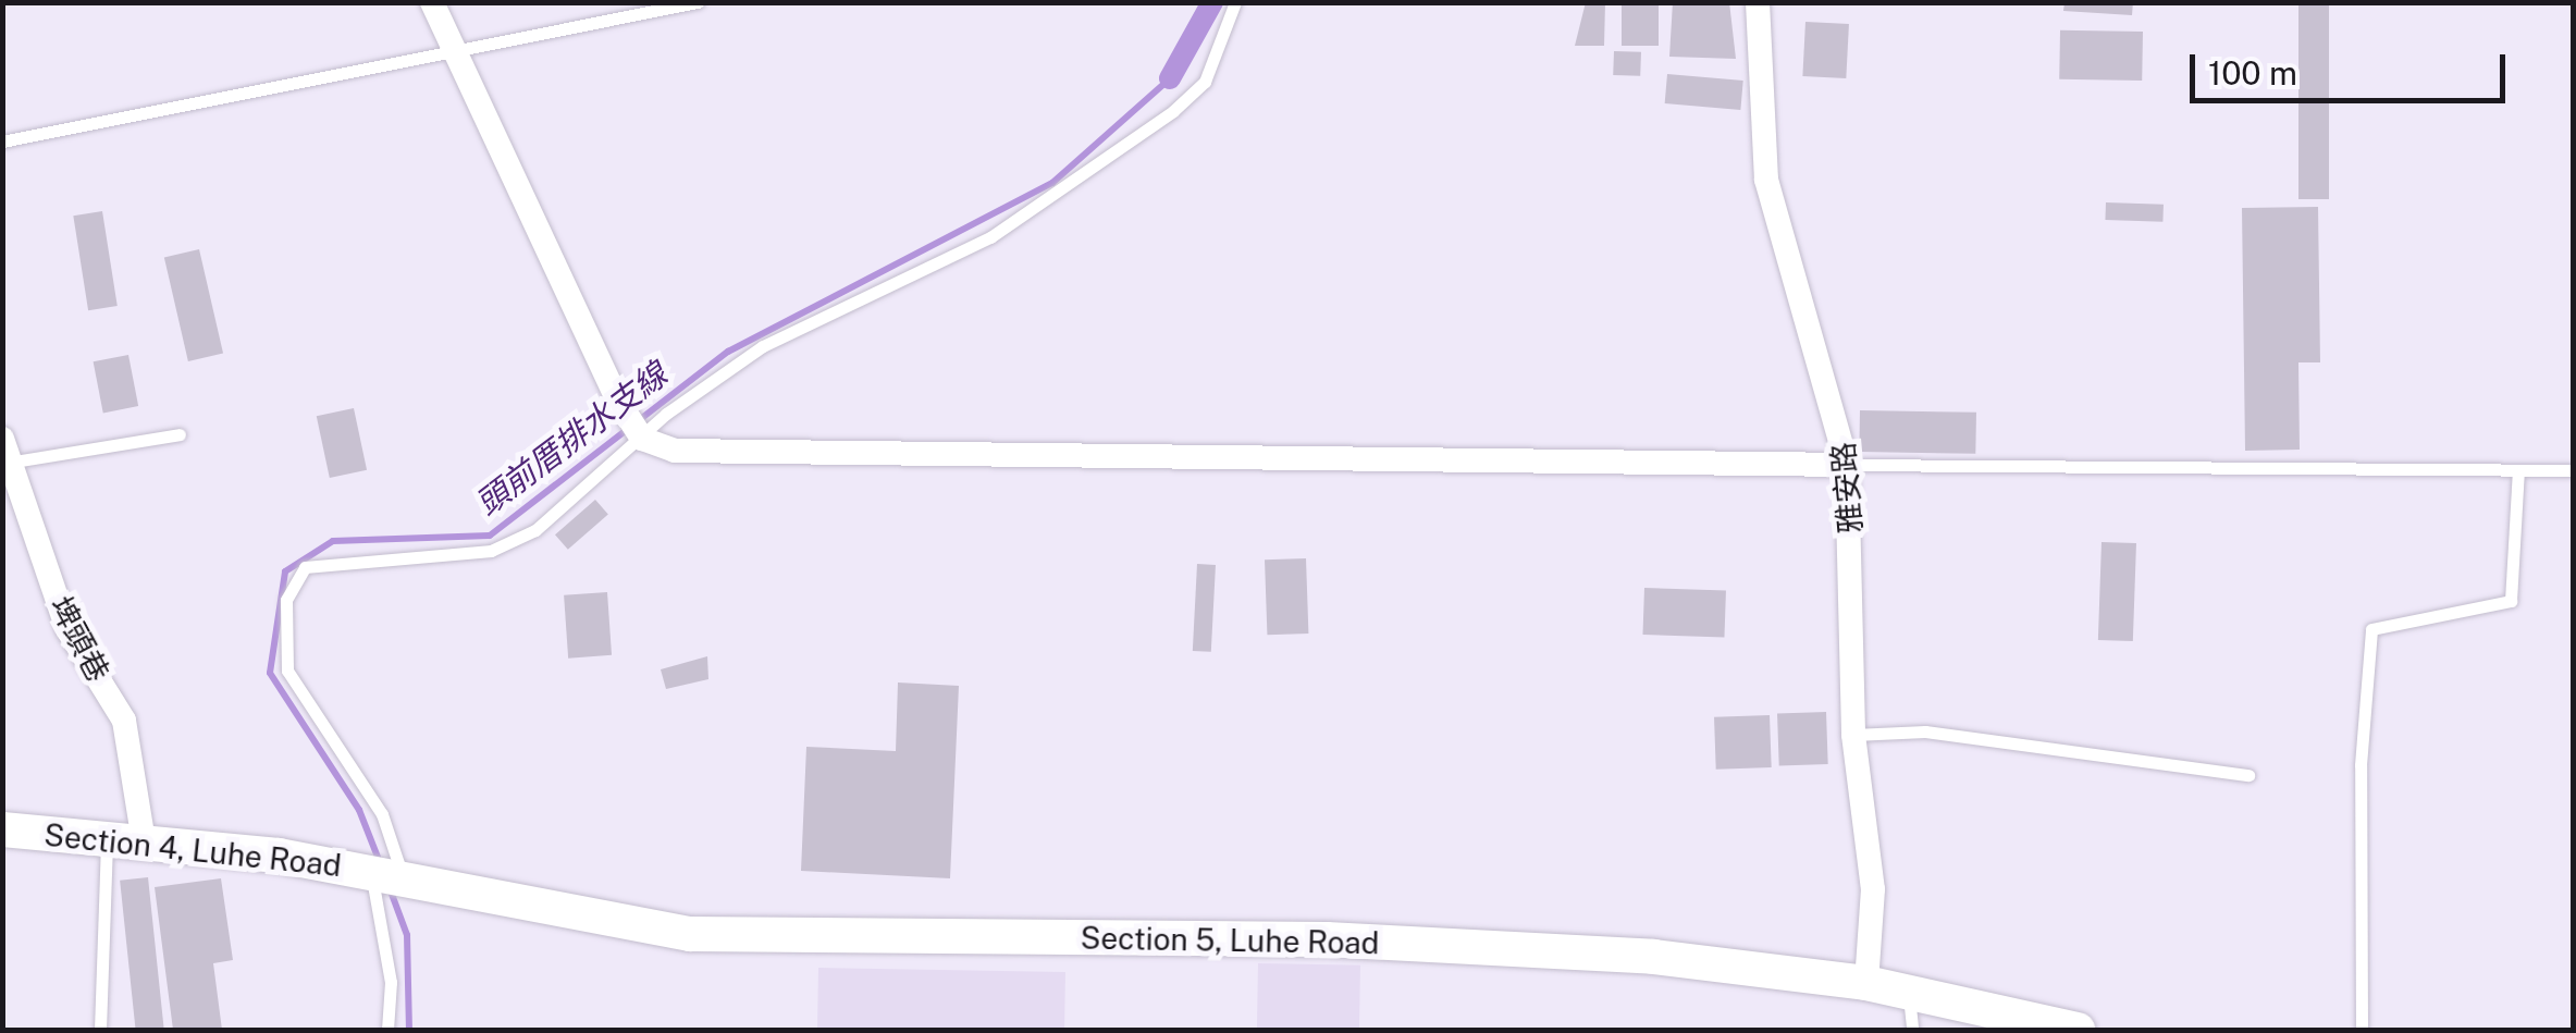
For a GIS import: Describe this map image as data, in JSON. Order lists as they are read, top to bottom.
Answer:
{
  "streets": {
    "main road": ["Section 4, Luhe Road", "Section 5, Luhe Road"],
    "street": ["雅安路", "埤頭巷"]
  },
  "crossings": [
    ["雅安路", "Section 5, Luhe Road"],
    ["埤頭巷", "Section 4, Luhe Road"],
    ["Section 4, Luhe Road", "Section 5, Luhe Road"]
  ],
  "water": ["頭前厝排水支線"],
  "scale_bar": "100 m"
}
